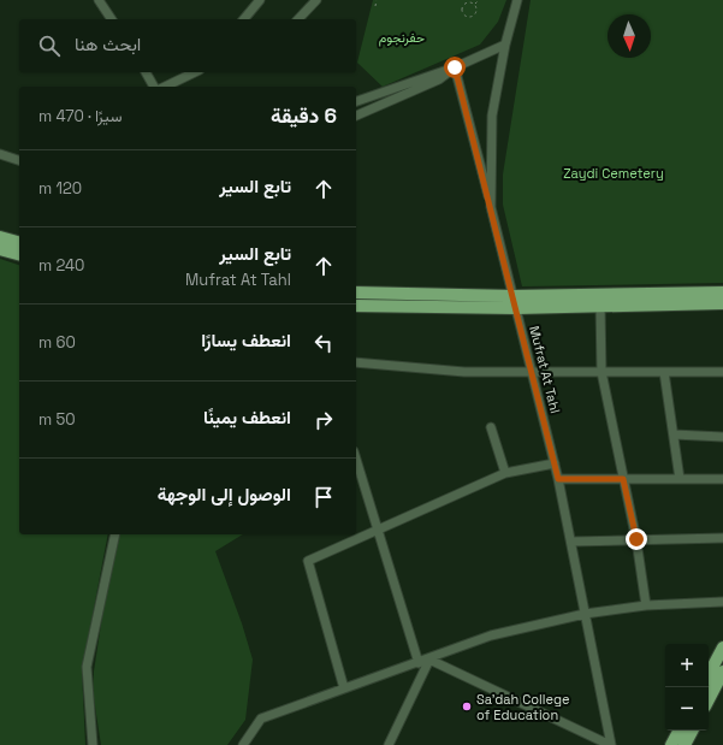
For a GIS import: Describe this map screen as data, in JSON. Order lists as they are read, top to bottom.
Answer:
{
  "streets": {
    "street": ["Mufrat At Tahl"]
  },
  "parks": ["حفرنجوم", "Zaydi Cemetery"],
  "places": ["Sa'dah College of Education"],
  "north": "bottom",
  "page": {
    "search": "ابحث هنا",
    "heading": ["6 دقيقة", "سيرًا · 470 m"],
    "list": [
      ["تابع السير", "120 m"],
      ["تابع السير", "Mufrat At Tahl", "240 m"],
      ["انعطف يسارًا", "60 m"],
      ["انعطف يمينًا", "50 m"],
      "الوصول إلى الوجهة"
    ],
    "map_buttons": ["+", "−"]
  }
}
